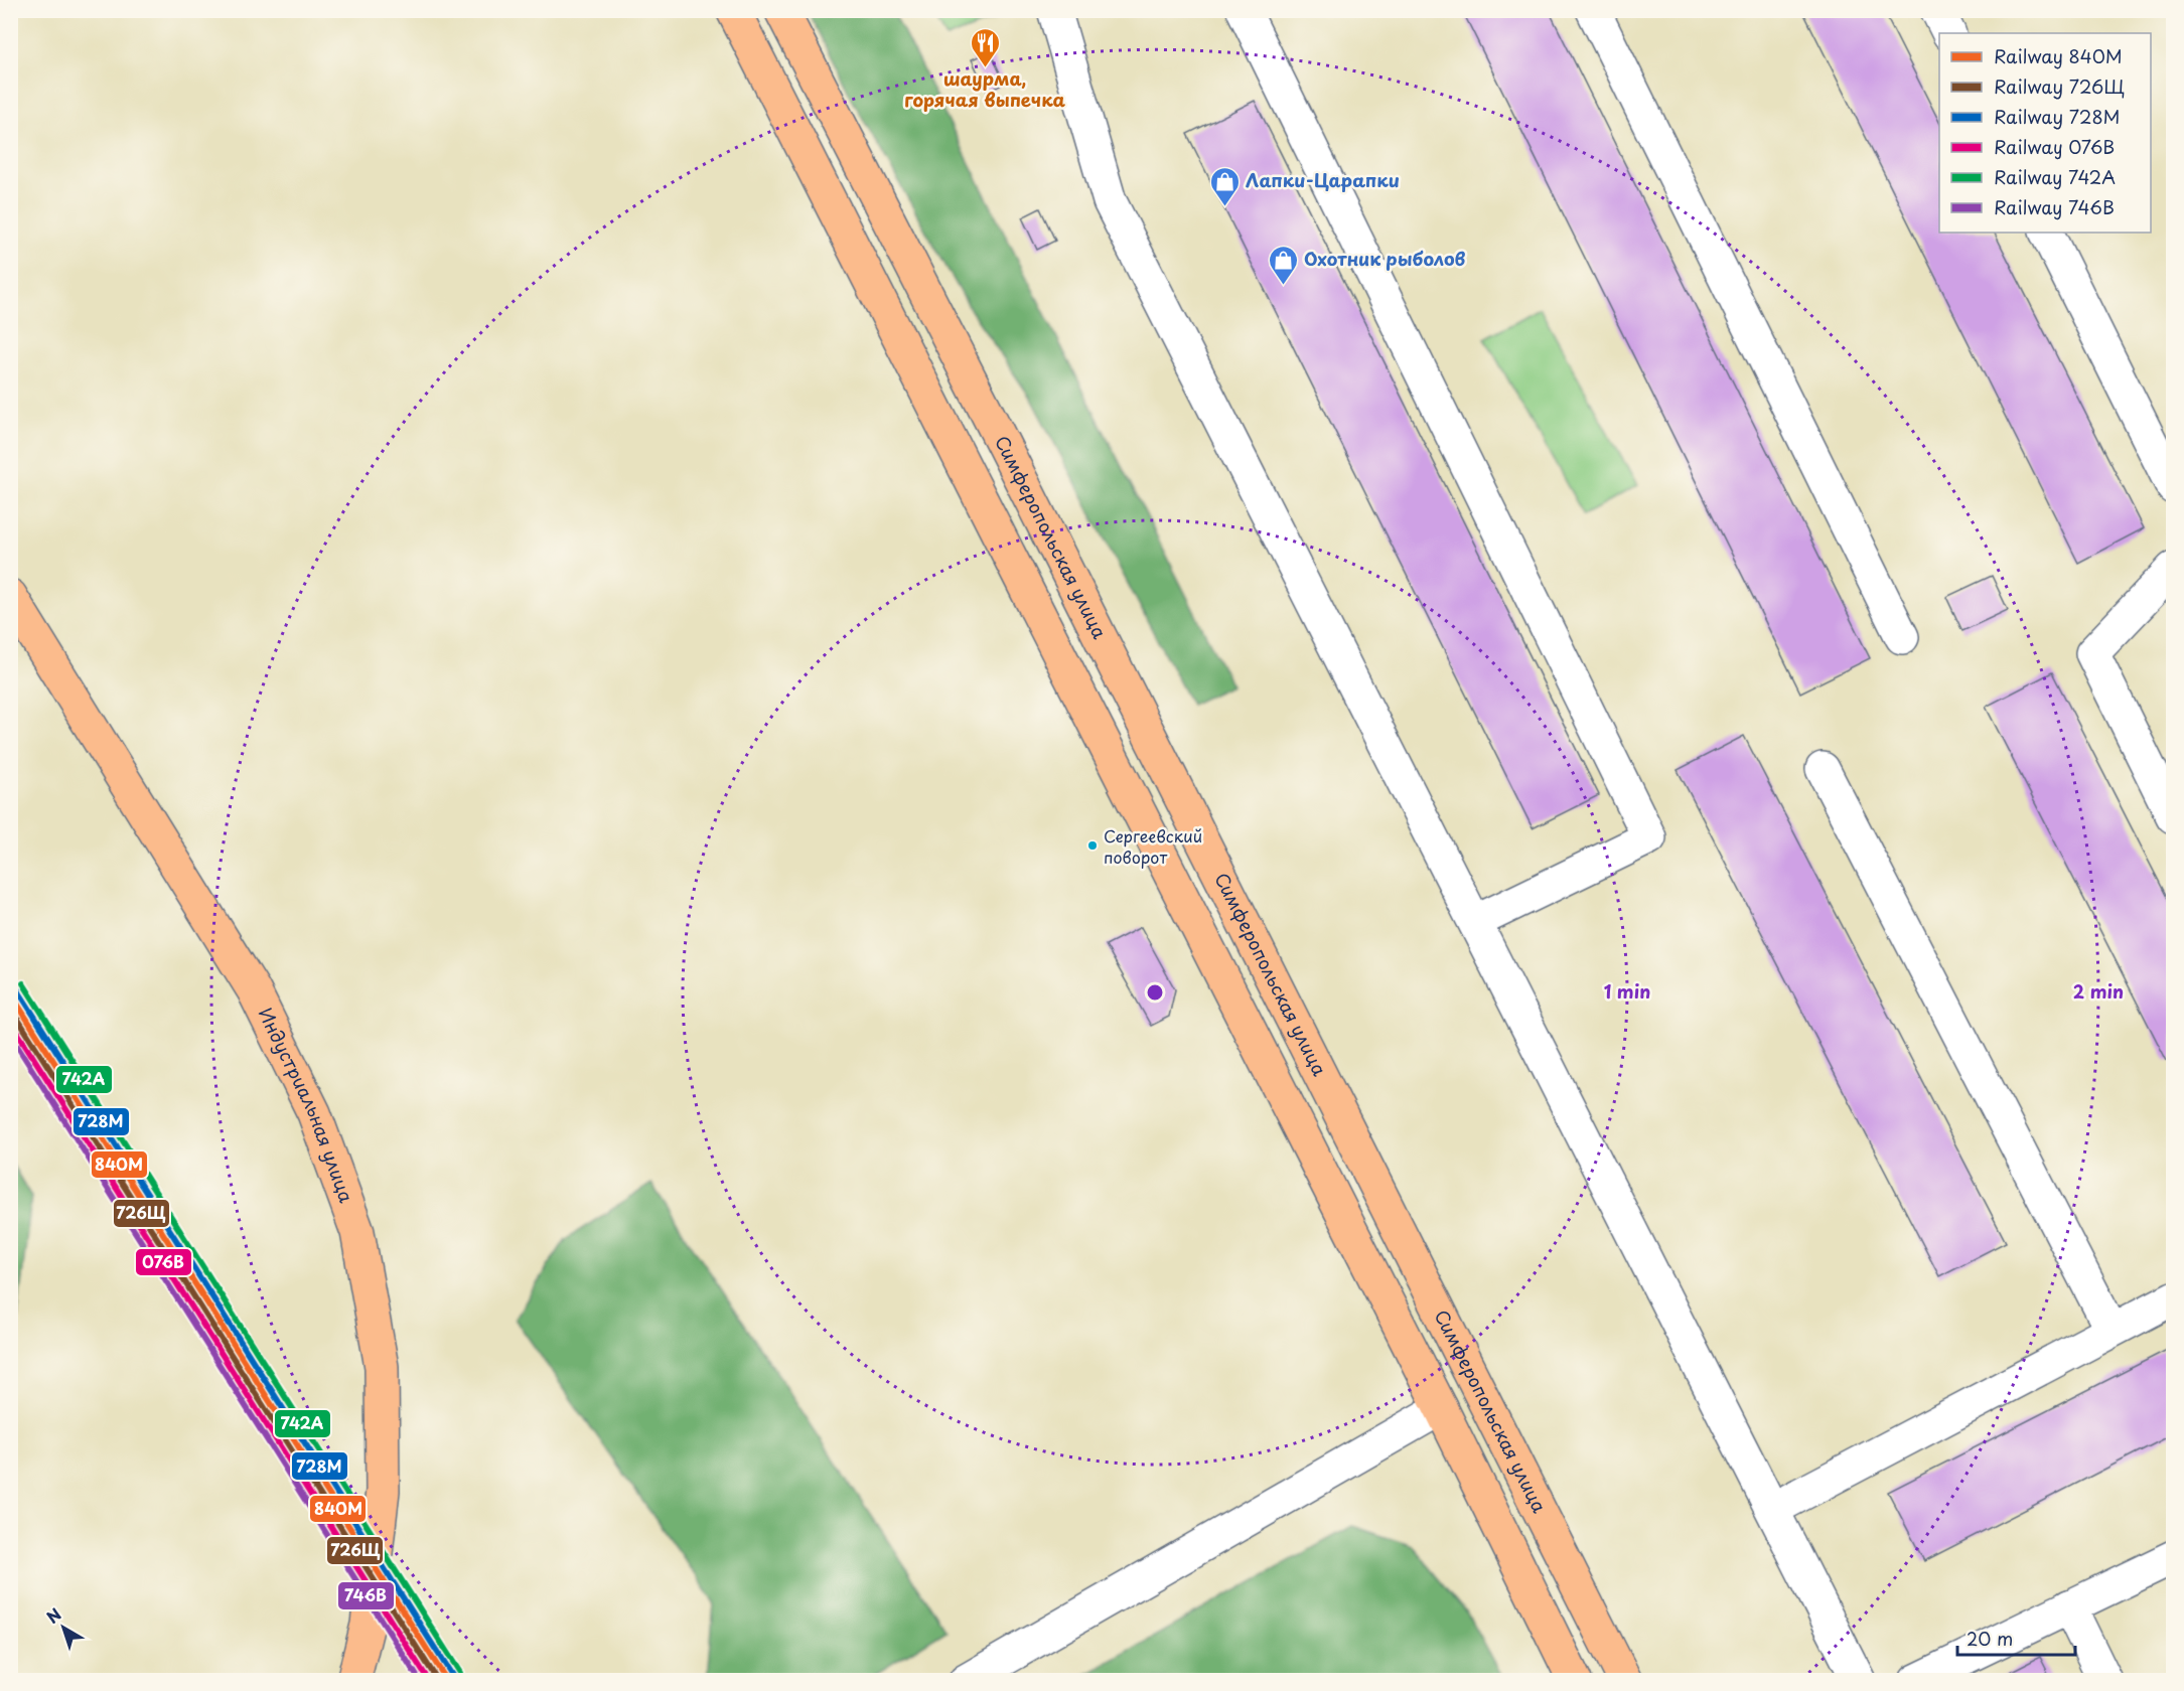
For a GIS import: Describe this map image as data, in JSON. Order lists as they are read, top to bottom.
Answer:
{
  "streets": {
    "main road": ["Симферопольская улица", "Индустриальная улица"]
  },
  "places": {
    "restaurant": ["шаурма, горячая выпечка"],
    "shop": ["Лапки-Царапки", "Охотник рыболов"],
    "other": ["Сергеевский поворот"]
  },
  "lines": [
    "rail line 742А",
    "rail line 728М",
    "rail line 840М",
    "rail line 726Щ",
    "rail line 076В",
    "rail line 746В"
  ],
  "legend": [
    "Railway 840М",
    "Railway 726Щ",
    "Railway 728М",
    "Railway 076В",
    "Railway 742А",
    "Railway 746В"
  ],
  "scale_bar": "20 m",
  "north": "top left",
  "rings": ["1 min", "2 min"]
}
